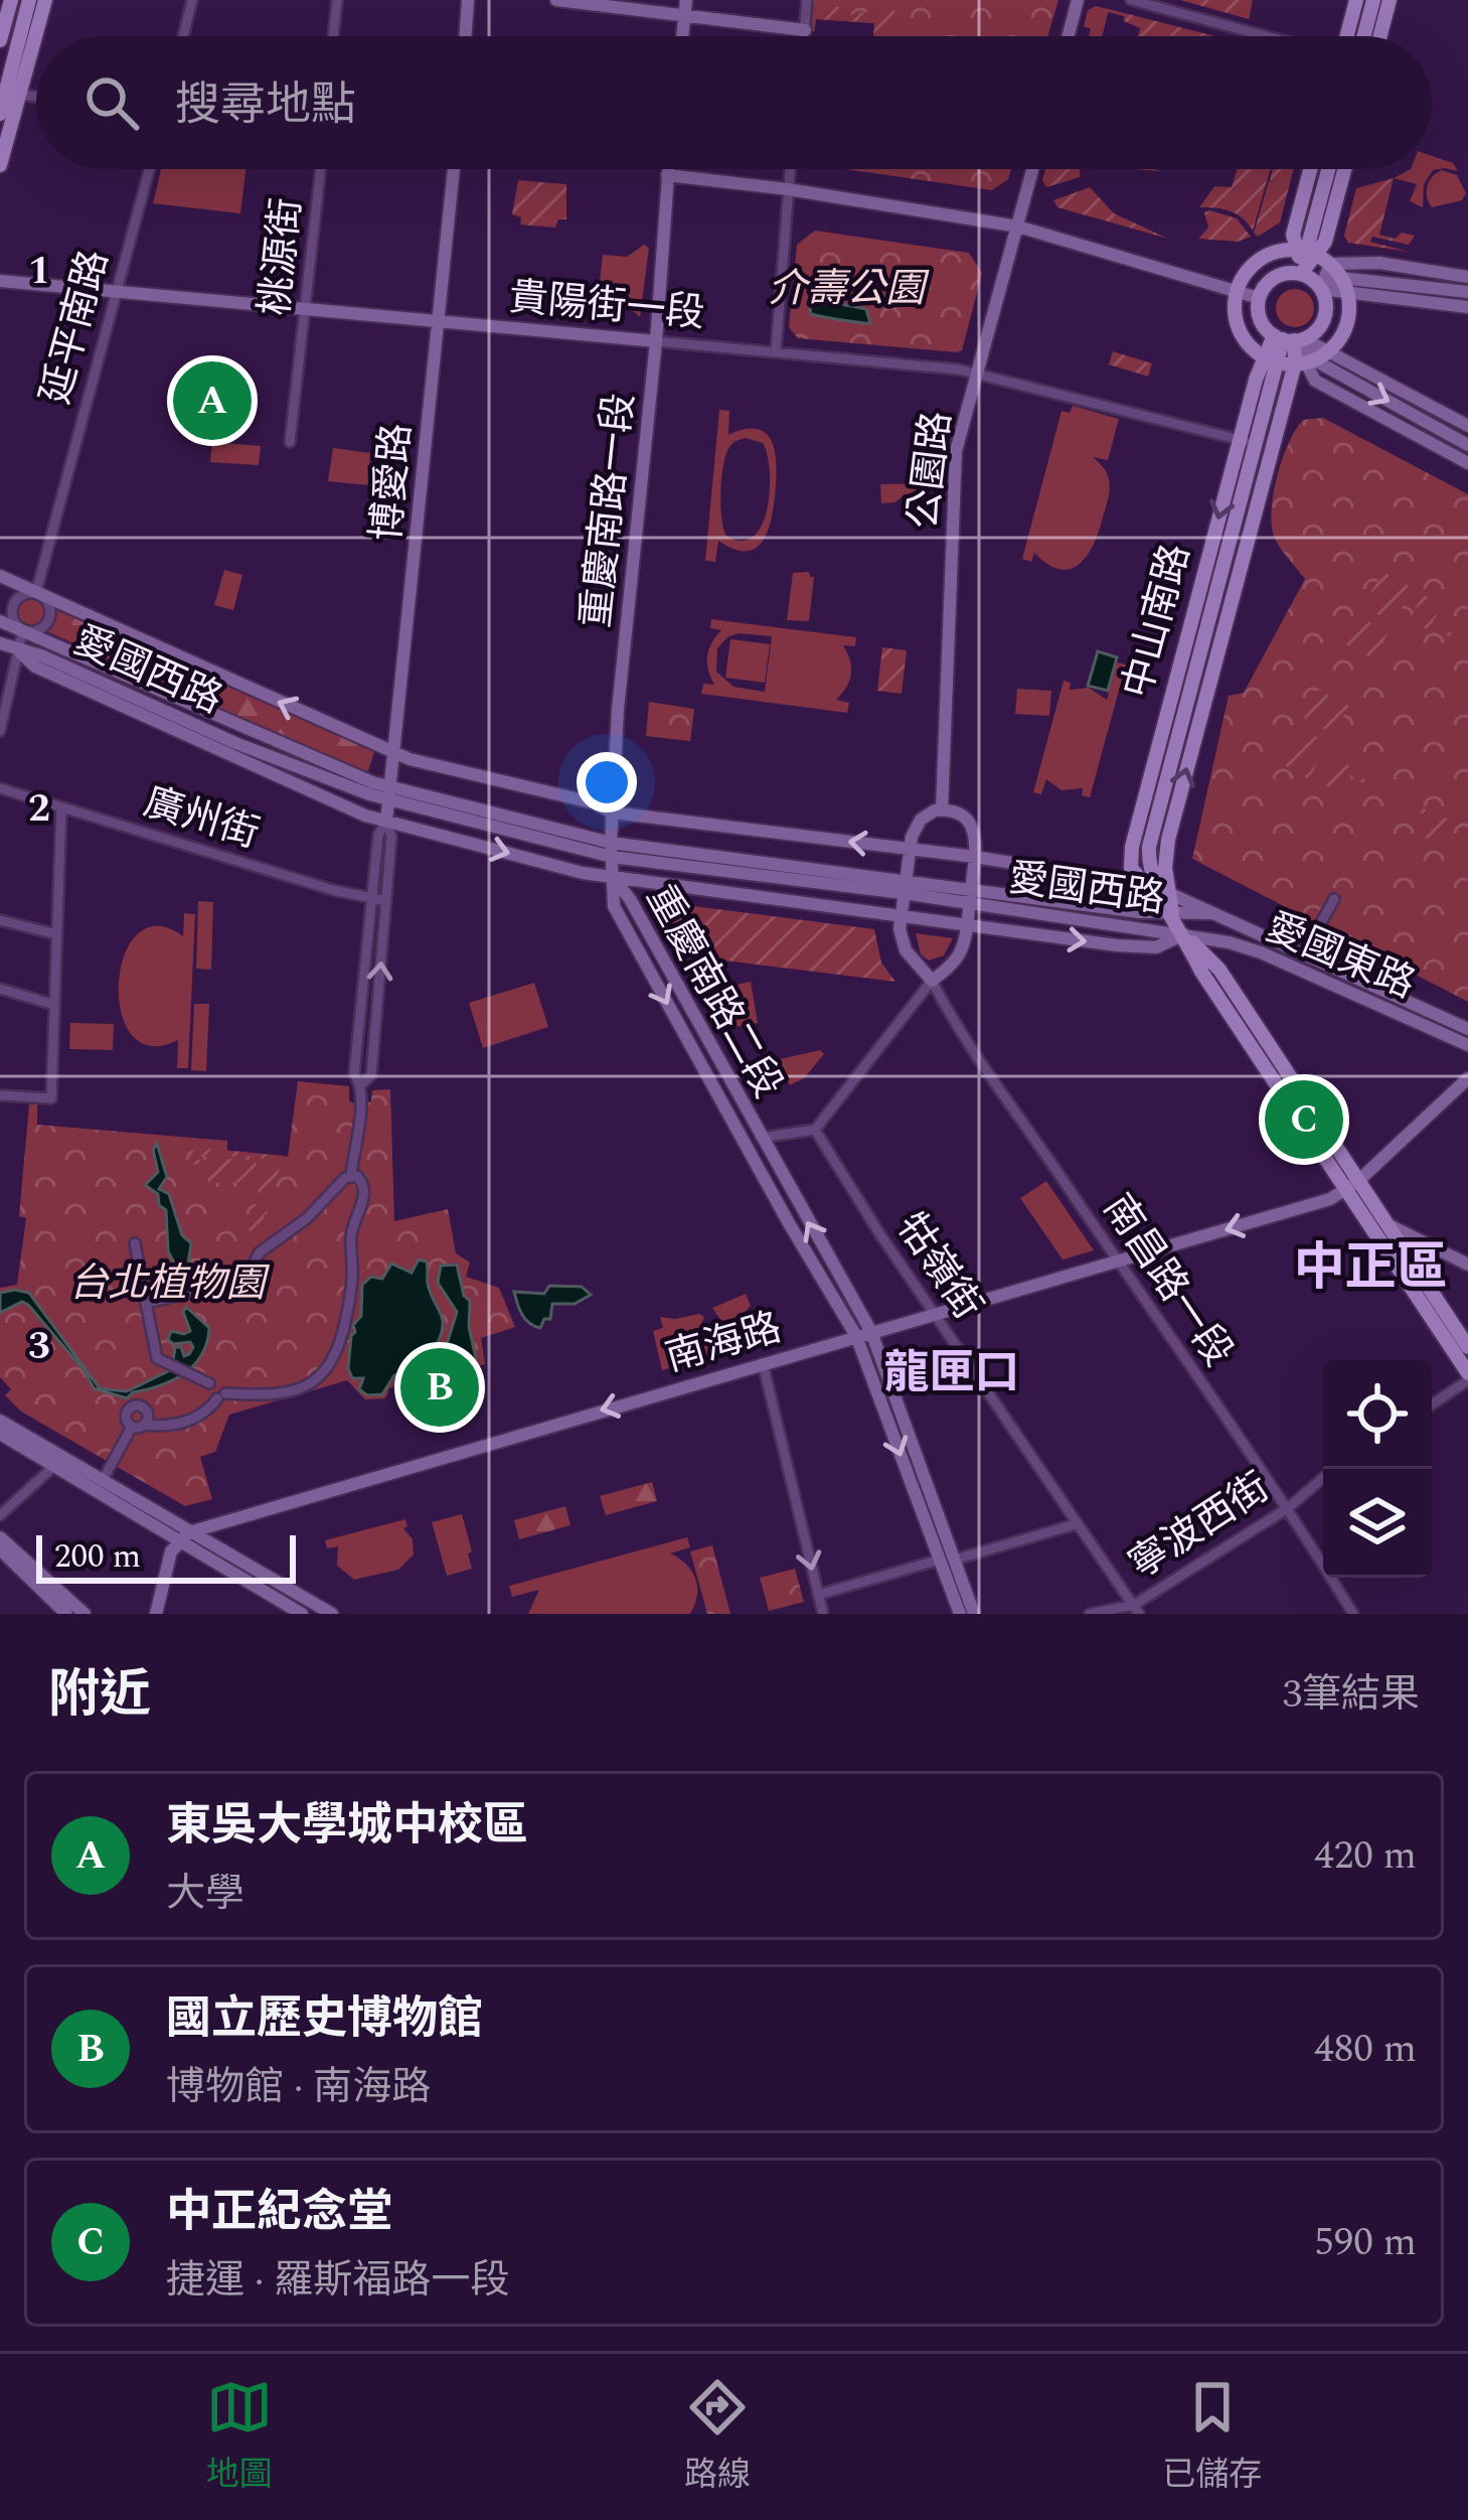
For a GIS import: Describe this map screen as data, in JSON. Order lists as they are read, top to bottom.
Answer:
{
  "streets": {
    "main road": ["中山南路"],
    "street": [
      "桃源街",
      "貴陽街一段",
      "延平南路",
      "公園路",
      "博愛路",
      "重慶南路一段",
      "愛國西路",
      "廣州街",
      "愛國東路",
      "重慶南路二段",
      "牯嶺街",
      "南昌路一段",
      "南海路",
      "寧波西街"
    ]
  },
  "crossings": [
    ["桃源街", "貴陽街一段"],
    ["貴陽街一段", "延平南路"],
    ["貴陽街一段", "公園路"],
    ["貴陽街一段", "博愛路"],
    ["貴陽街一段", "重慶南路一段"],
    ["貴陽街一段", "中山南路"],
    ["延平南路", "愛國西路"],
    ["博愛路", "愛國西路"],
    ["博愛路", "廣州街"],
    ["重慶南路一段", "愛國西路"],
    ["重慶南路一段", "重慶南路二段"],
    ["中山南路", "愛國西路"],
    ["中山南路", "愛國東路"],
    ["中山南路", "南海路"],
    ["愛國西路", "愛國東路"],
    ["愛國西路", "重慶南路二段"],
    ["重慶南路二段", "南海路"],
    ["牯嶺街", "南海路"],
    ["牯嶺街", "寧波西街"],
    ["南昌路一段", "南海路"],
    ["南昌路一段", "寧波西街"]
  ],
  "one_way": ["南海路"],
  "districts": ["中正區", "龍匣口"],
  "parks": ["介壽公園", "台北植物園"],
  "scale_bar": "200 m",
  "page": {
    "search": "搜尋地點",
    "pins": ["A", "C", "B"],
    "scale": "200 m",
    "heading": ["附近", "3筆結果"],
    "list": [
      {
        "mark": "A",
        "name": "東吳大學城中校區",
        "note": "大學",
        "value": "420 m"
      },
      {
        "mark": "B",
        "name": "國立歷史博物館",
        "note": "博物館 · 南海路",
        "value": "480 m"
      },
      {
        "mark": "C",
        "name": "中正紀念堂",
        "note": "捷運 · 羅斯福路一段",
        "value": "590 m"
      }
    ],
    "nav": ["地圖", "路線", "已儲存"]
  },
  "grid": {
    "rows": ["1", "2", "3"]
  }
}
